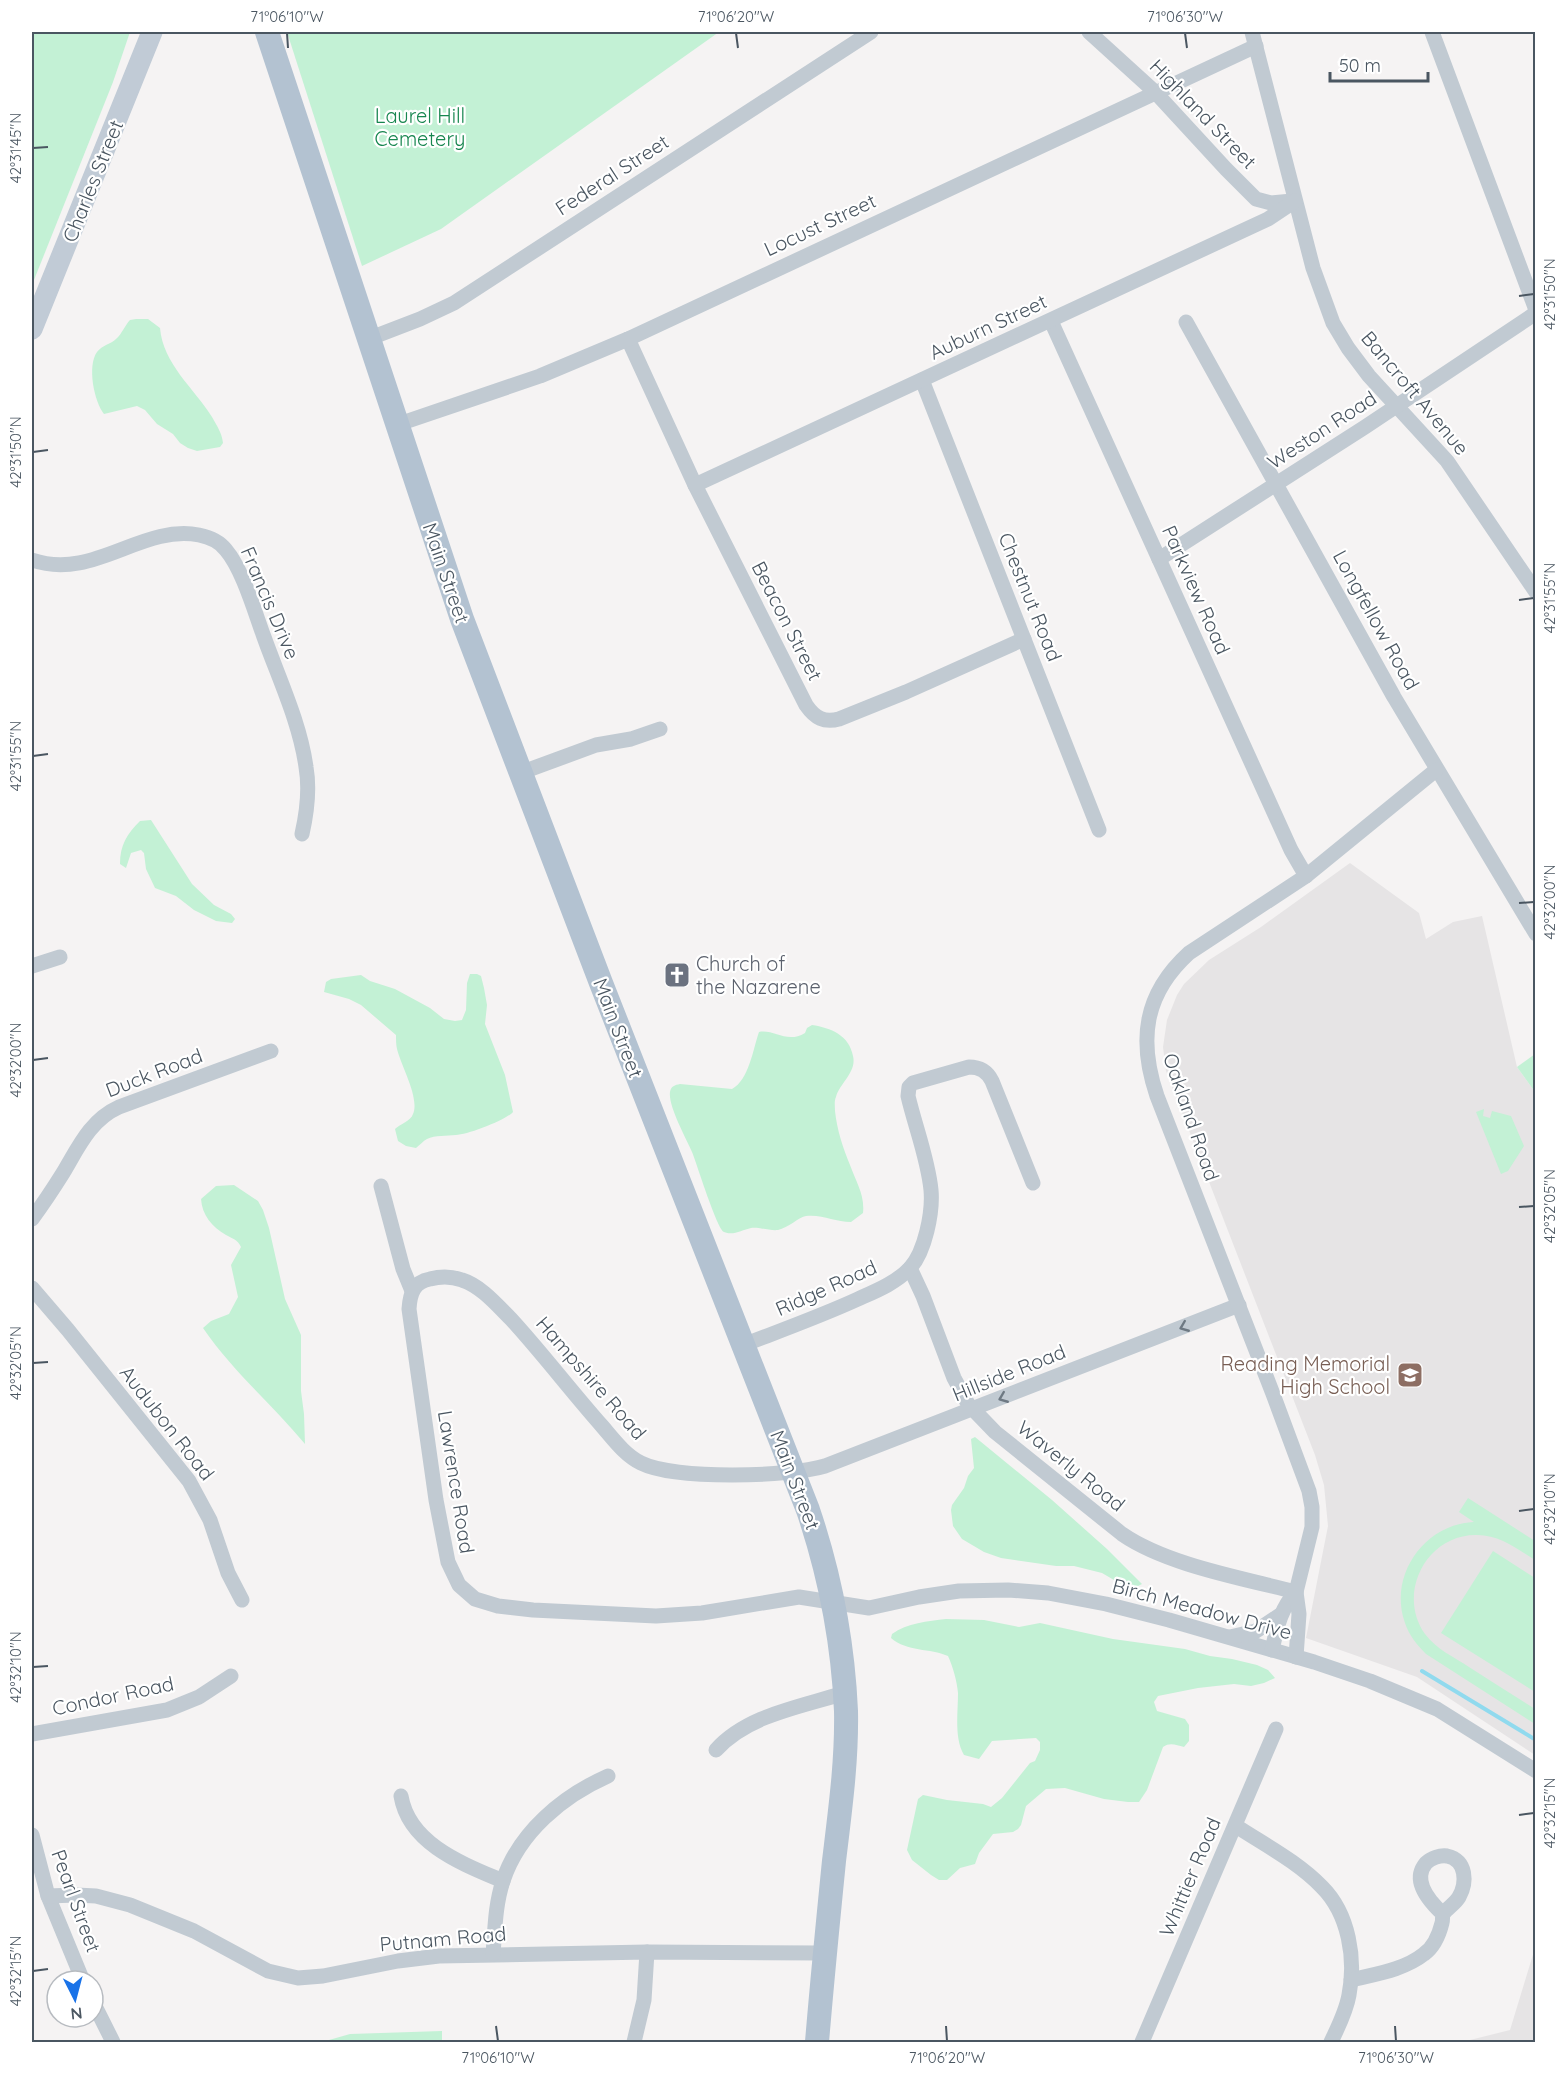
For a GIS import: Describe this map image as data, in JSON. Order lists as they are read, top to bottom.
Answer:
{
  "streets": {
    "main road": ["Main Street"],
    "street": [
      "Highland Street",
      "Federal Street",
      "Charles Street",
      "Locust Street",
      "Auburn Street",
      "Bancroft Avenue",
      "Weston Road",
      "Parkview Road",
      "Chestnut Road",
      "Francis Drive",
      "Longfellow Road",
      "Beacon Street",
      "Duck Road",
      "Oakland Road",
      "Ridge Road",
      "Hillside Road",
      "Hampshire Road",
      "Audubon Road",
      "Waverly Road",
      "Lawrence Road",
      "Birch Meadow Drive",
      "Condor Road",
      "Whittier Road",
      "Pearl Street",
      "Putnam Road"
    ]
  },
  "crossings": [
    ["Highland Street", "Locust Street"],
    ["Highland Street", "Auburn Street"],
    ["Highland Street", "Bancroft Avenue"],
    ["Federal Street", "Main Street"],
    ["Locust Street", "Bancroft Avenue"],
    ["Locust Street", "Main Street"],
    ["Locust Street", "Beacon Street"],
    ["Auburn Street", "Bancroft Avenue"],
    ["Auburn Street", "Parkview Road"],
    ["Auburn Street", "Chestnut Road"],
    ["Auburn Street", "Beacon Street"],
    ["Bancroft Avenue", "Weston Road"],
    ["Weston Road", "Parkview Road"],
    ["Weston Road", "Longfellow Road"],
    ["Main Street", "Ridge Road"],
    ["Main Street", "Hillside Road"],
    ["Main Street", "Hampshire Road"],
    ["Main Street", "Lawrence Road"],
    ["Main Street", "Birch Meadow Drive"],
    ["Main Street", "Putnam Road"],
    ["Parkview Road", "Oakland Road"],
    ["Chestnut Road", "Beacon Street"],
    ["Longfellow Road", "Oakland Road"],
    ["Oakland Road", "Hillside Road"],
    ["Oakland Road", "Waverly Road"],
    ["Oakland Road", "Birch Meadow Drive"],
    ["Ridge Road", "Waverly Road"],
    ["Hillside Road", "Hampshire Road"],
    ["Hillside Road", "Waverly Road"],
    ["Hampshire Road", "Lawrence Road"],
    ["Lawrence Road", "Birch Meadow Drive"],
    ["Pearl Street", "Putnam Road"]
  ],
  "one_way": ["Hillside Road"],
  "parks": ["Laurel Hill Cemetery"],
  "places": {
    "church": ["Church of the Nazarene"],
    "school or university": ["Reading Memorial High School"]
  },
  "scale_bar": "50 m",
  "north": "bottom",
  "coordinates": [
    "71°06'10\"W",
    "71°06'20\"W",
    "71°06'30\"W",
    "42°31'45\"N",
    "42°31'50\"N",
    "42°31'55\"N",
    "42°32'00\"N",
    "42°32'05\"N",
    "42°32'10\"N",
    "42°32'15\"N"
  ]
}
